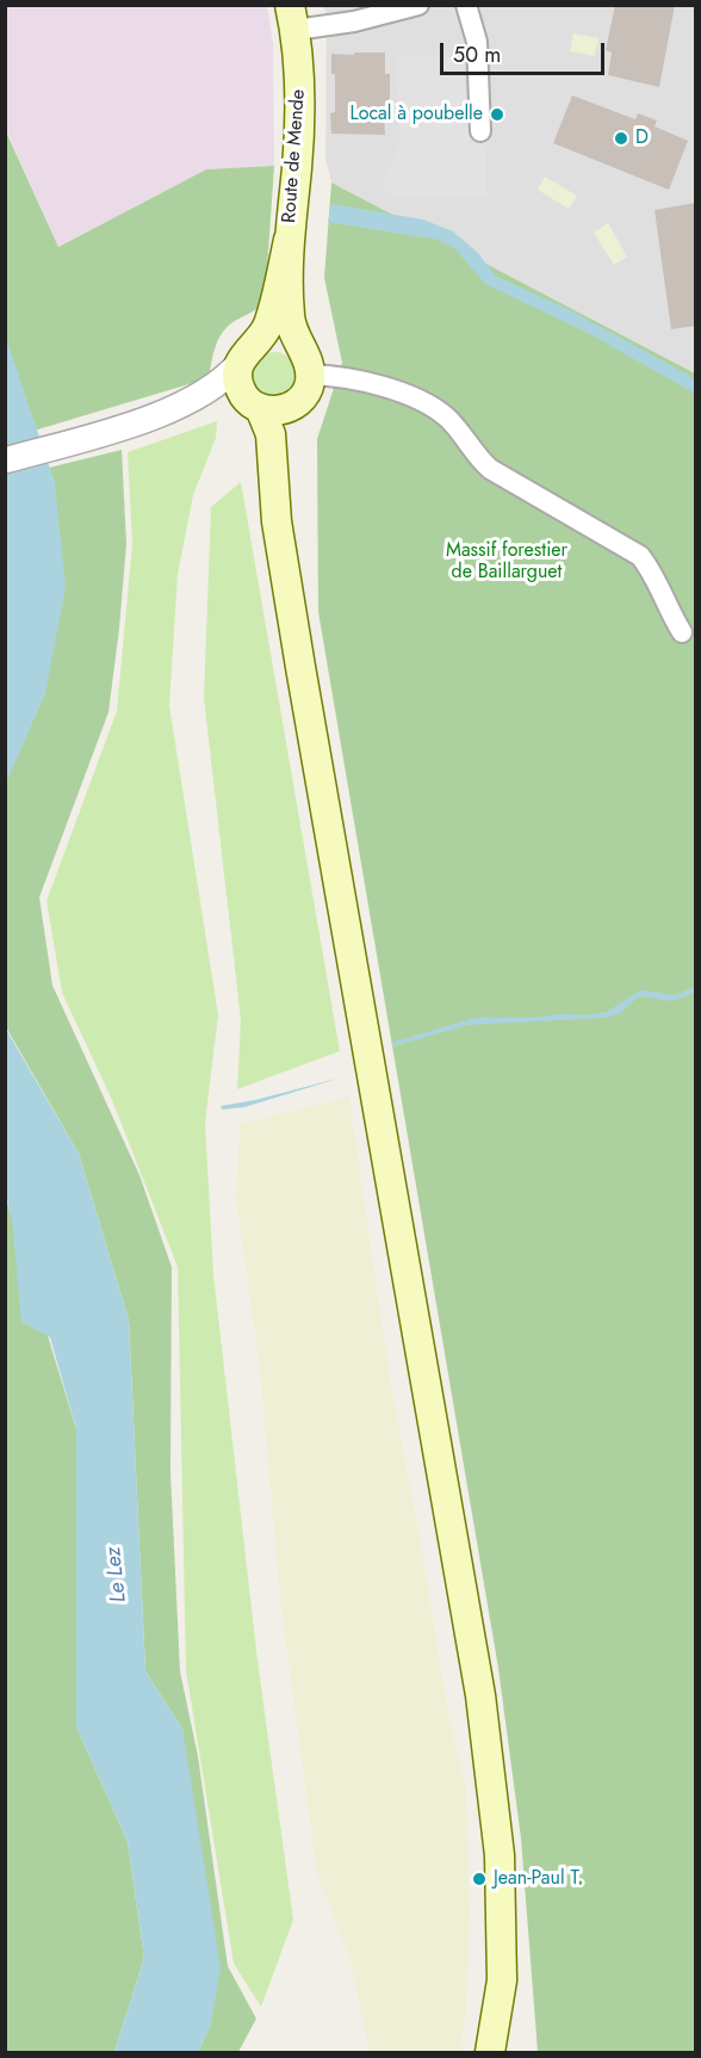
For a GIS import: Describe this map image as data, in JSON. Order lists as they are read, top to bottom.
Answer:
{
  "streets": {
    "main road": ["Route de Mende"]
  },
  "water": ["Le Lez"],
  "parks": ["Massif forestier de Baillarguet"],
  "places": ["Local à poubelle", "D", "Jean-Paul T."],
  "scale_bar": "50 m"
}
